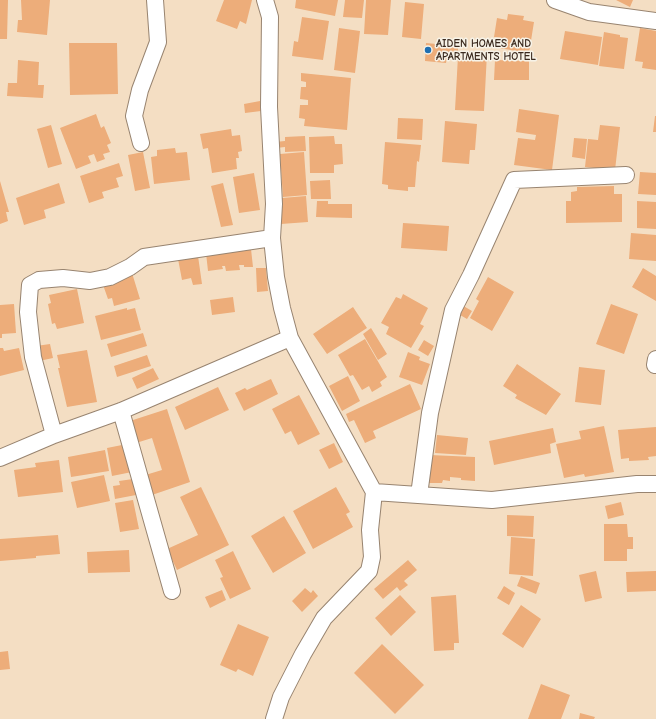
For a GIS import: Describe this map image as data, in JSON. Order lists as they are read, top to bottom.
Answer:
{
  "places": ["AIDEN HOMES AND APARTMENTS HOTEL"]
}
